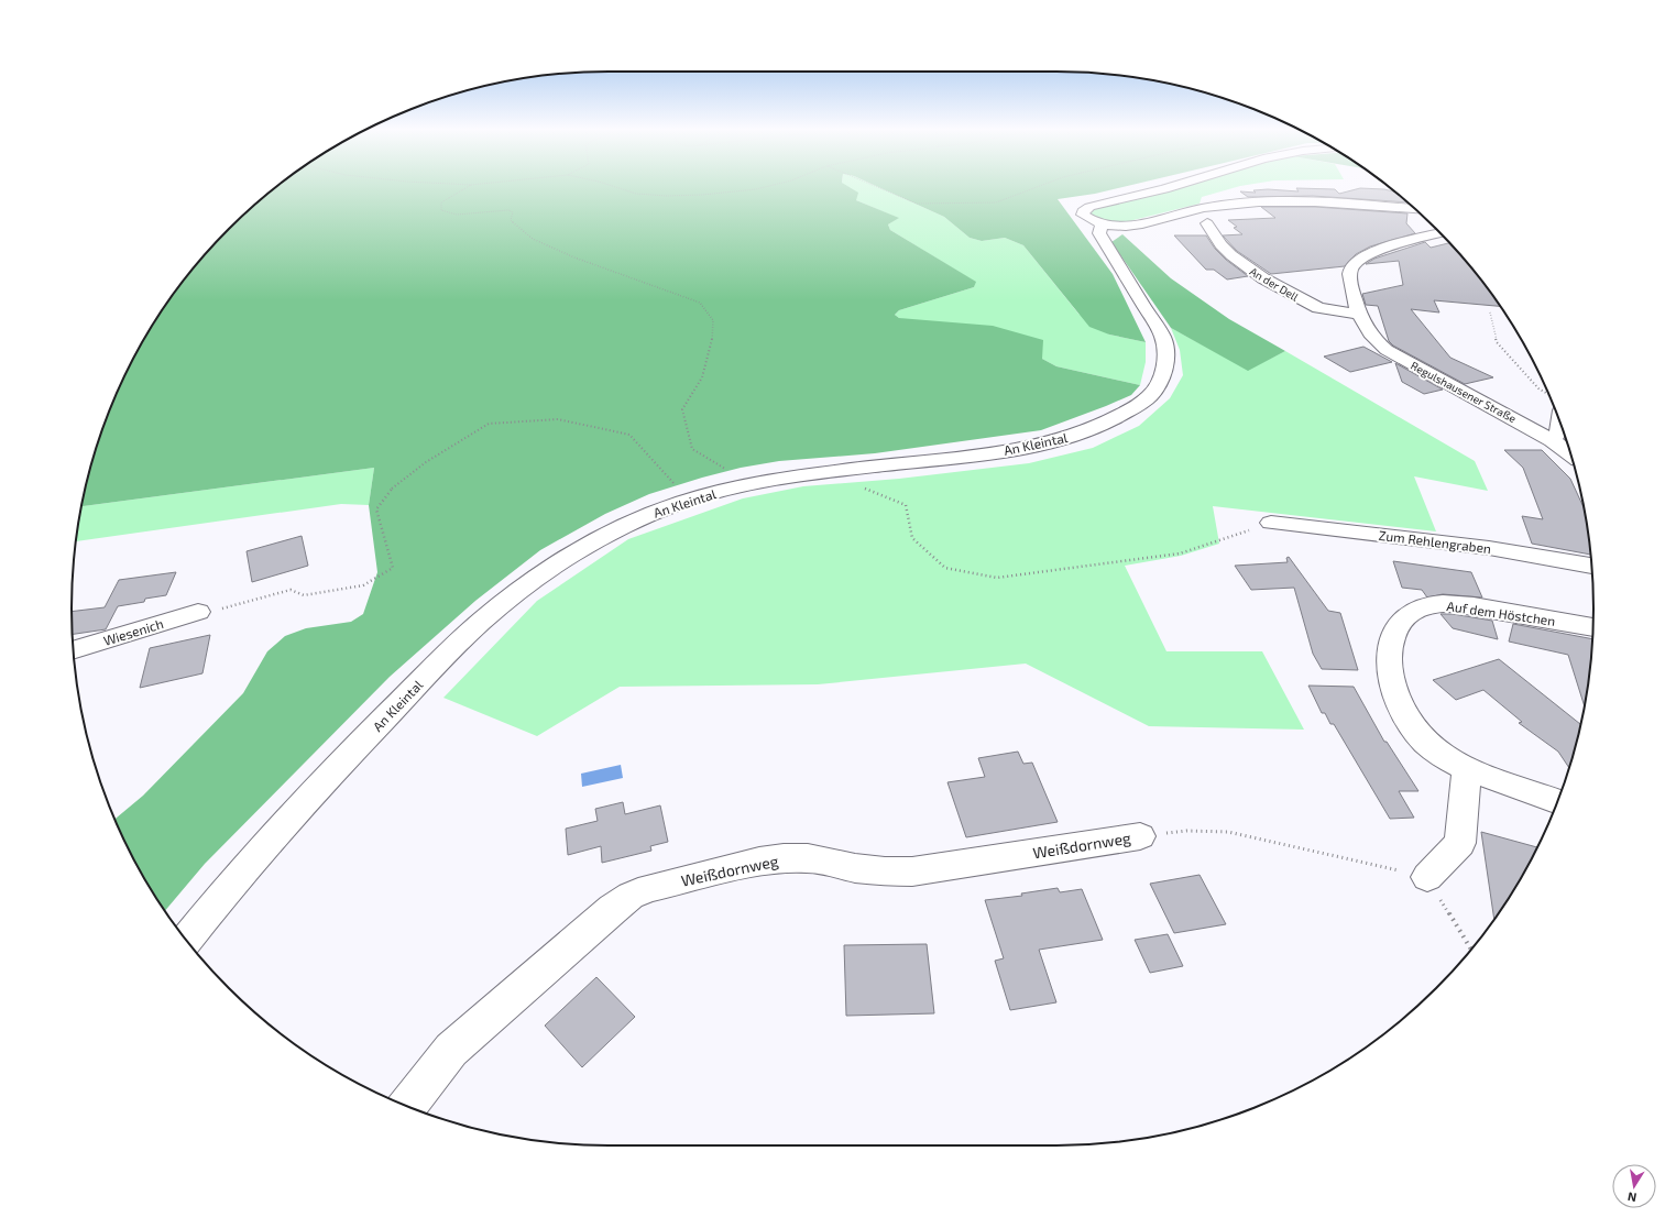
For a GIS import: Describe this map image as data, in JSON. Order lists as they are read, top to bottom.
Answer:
{
  "streets": {
    "street": [
      "An der Dell",
      "Regulshausener Straße",
      "An Kleintal",
      "Zum Rehlengraben",
      "Auf dem Höstchen",
      "Wiesenich",
      "Weißdornweg"
    ]
  },
  "crossings": [
    ["An der Dell", "Regulshausener Straße"]
  ],
  "north": "bottom"
}
